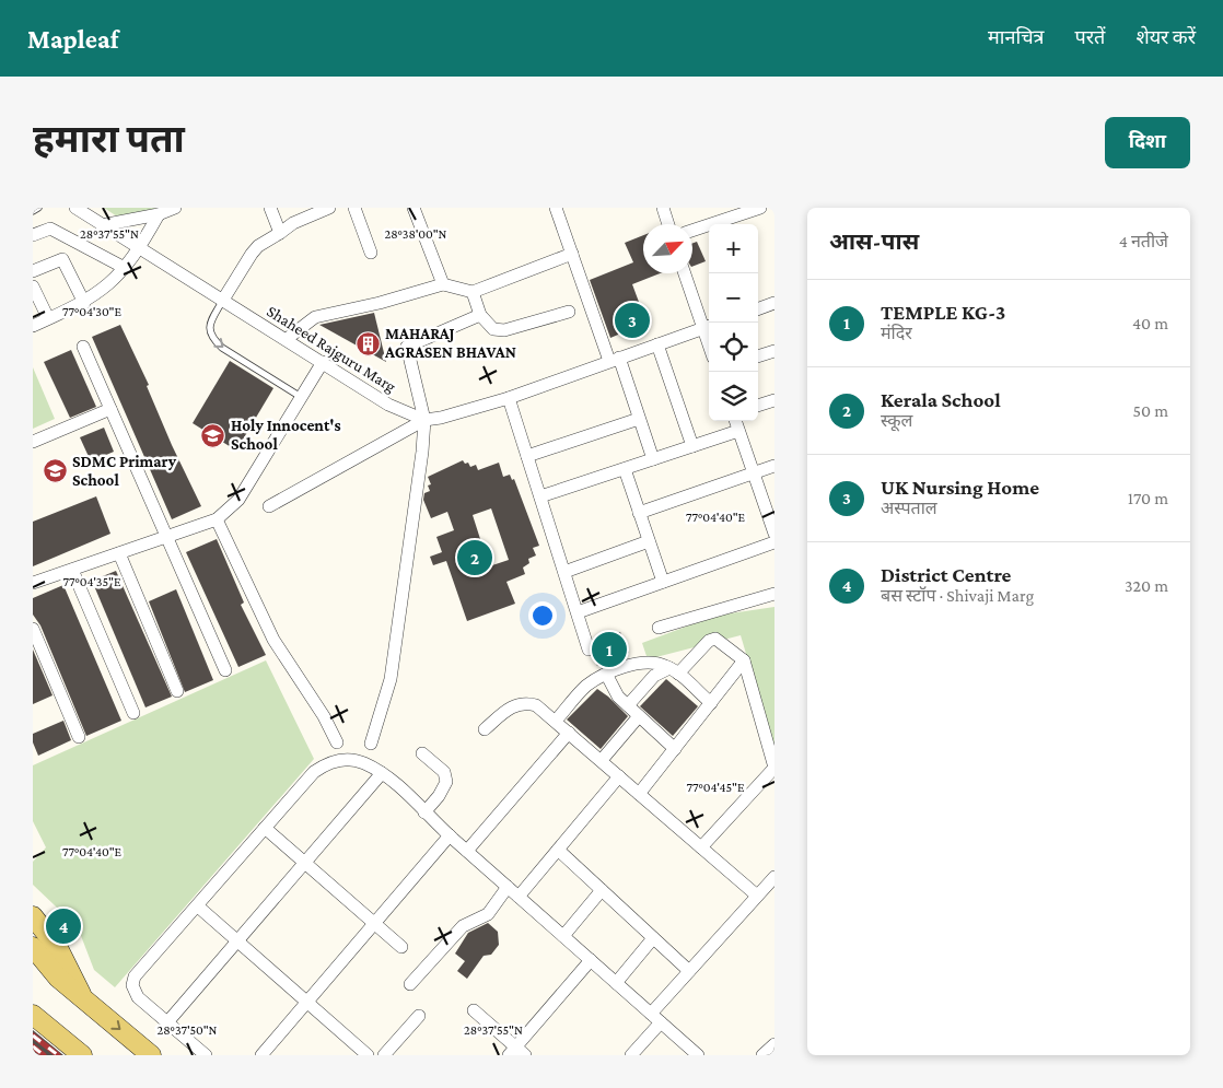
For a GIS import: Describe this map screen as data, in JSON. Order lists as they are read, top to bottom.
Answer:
{
  "streets": {
    "street": ["Shaheed Rajguru Marg"]
  },
  "places": {
    "building": ["MAHARAJ AGRASEN BHAVAN"],
    "school or university": ["Holy Innocent's School", "SDMC Primary School"]
  },
  "north": "top right",
  "page": {
    "header": "Mapleaf",
    "nav": ["मानचित्र", "परतें", "शेयर करें"],
    "buttons": "दिशा",
    "title": "हमारा पता",
    "heading": ["आस-पास", "4 नतीजे"],
    "map_buttons": ["+", "−"],
    "list": [
      {
        "mark": "1",
        "name": "TEMPLE KG-3",
        "note": "मंदिर",
        "value": "40 m"
      },
      {
        "mark": "2",
        "name": "Kerala School",
        "note": "स्कूल",
        "value": "50 m"
      },
      {
        "mark": "3",
        "name": "UK Nursing Home",
        "note": "अस्पताल",
        "value": "170 m"
      },
      {
        "mark": "4",
        "name": "District Centre",
        "note": "बस स्टॉप · Shivaji Marg",
        "value": "320 m"
      }
    ],
    "pins": [
      "3",
      "2",
      "1",
      "4"
    ]
  },
  "coordinates": [
    "28°37'55\"N",
    "28°38'00\"N",
    "77°04'30\"E",
    "77°04'40\"E",
    "77°04'35\"E",
    "77°04'45\"E",
    "28°37'50\"N"
  ]
}
